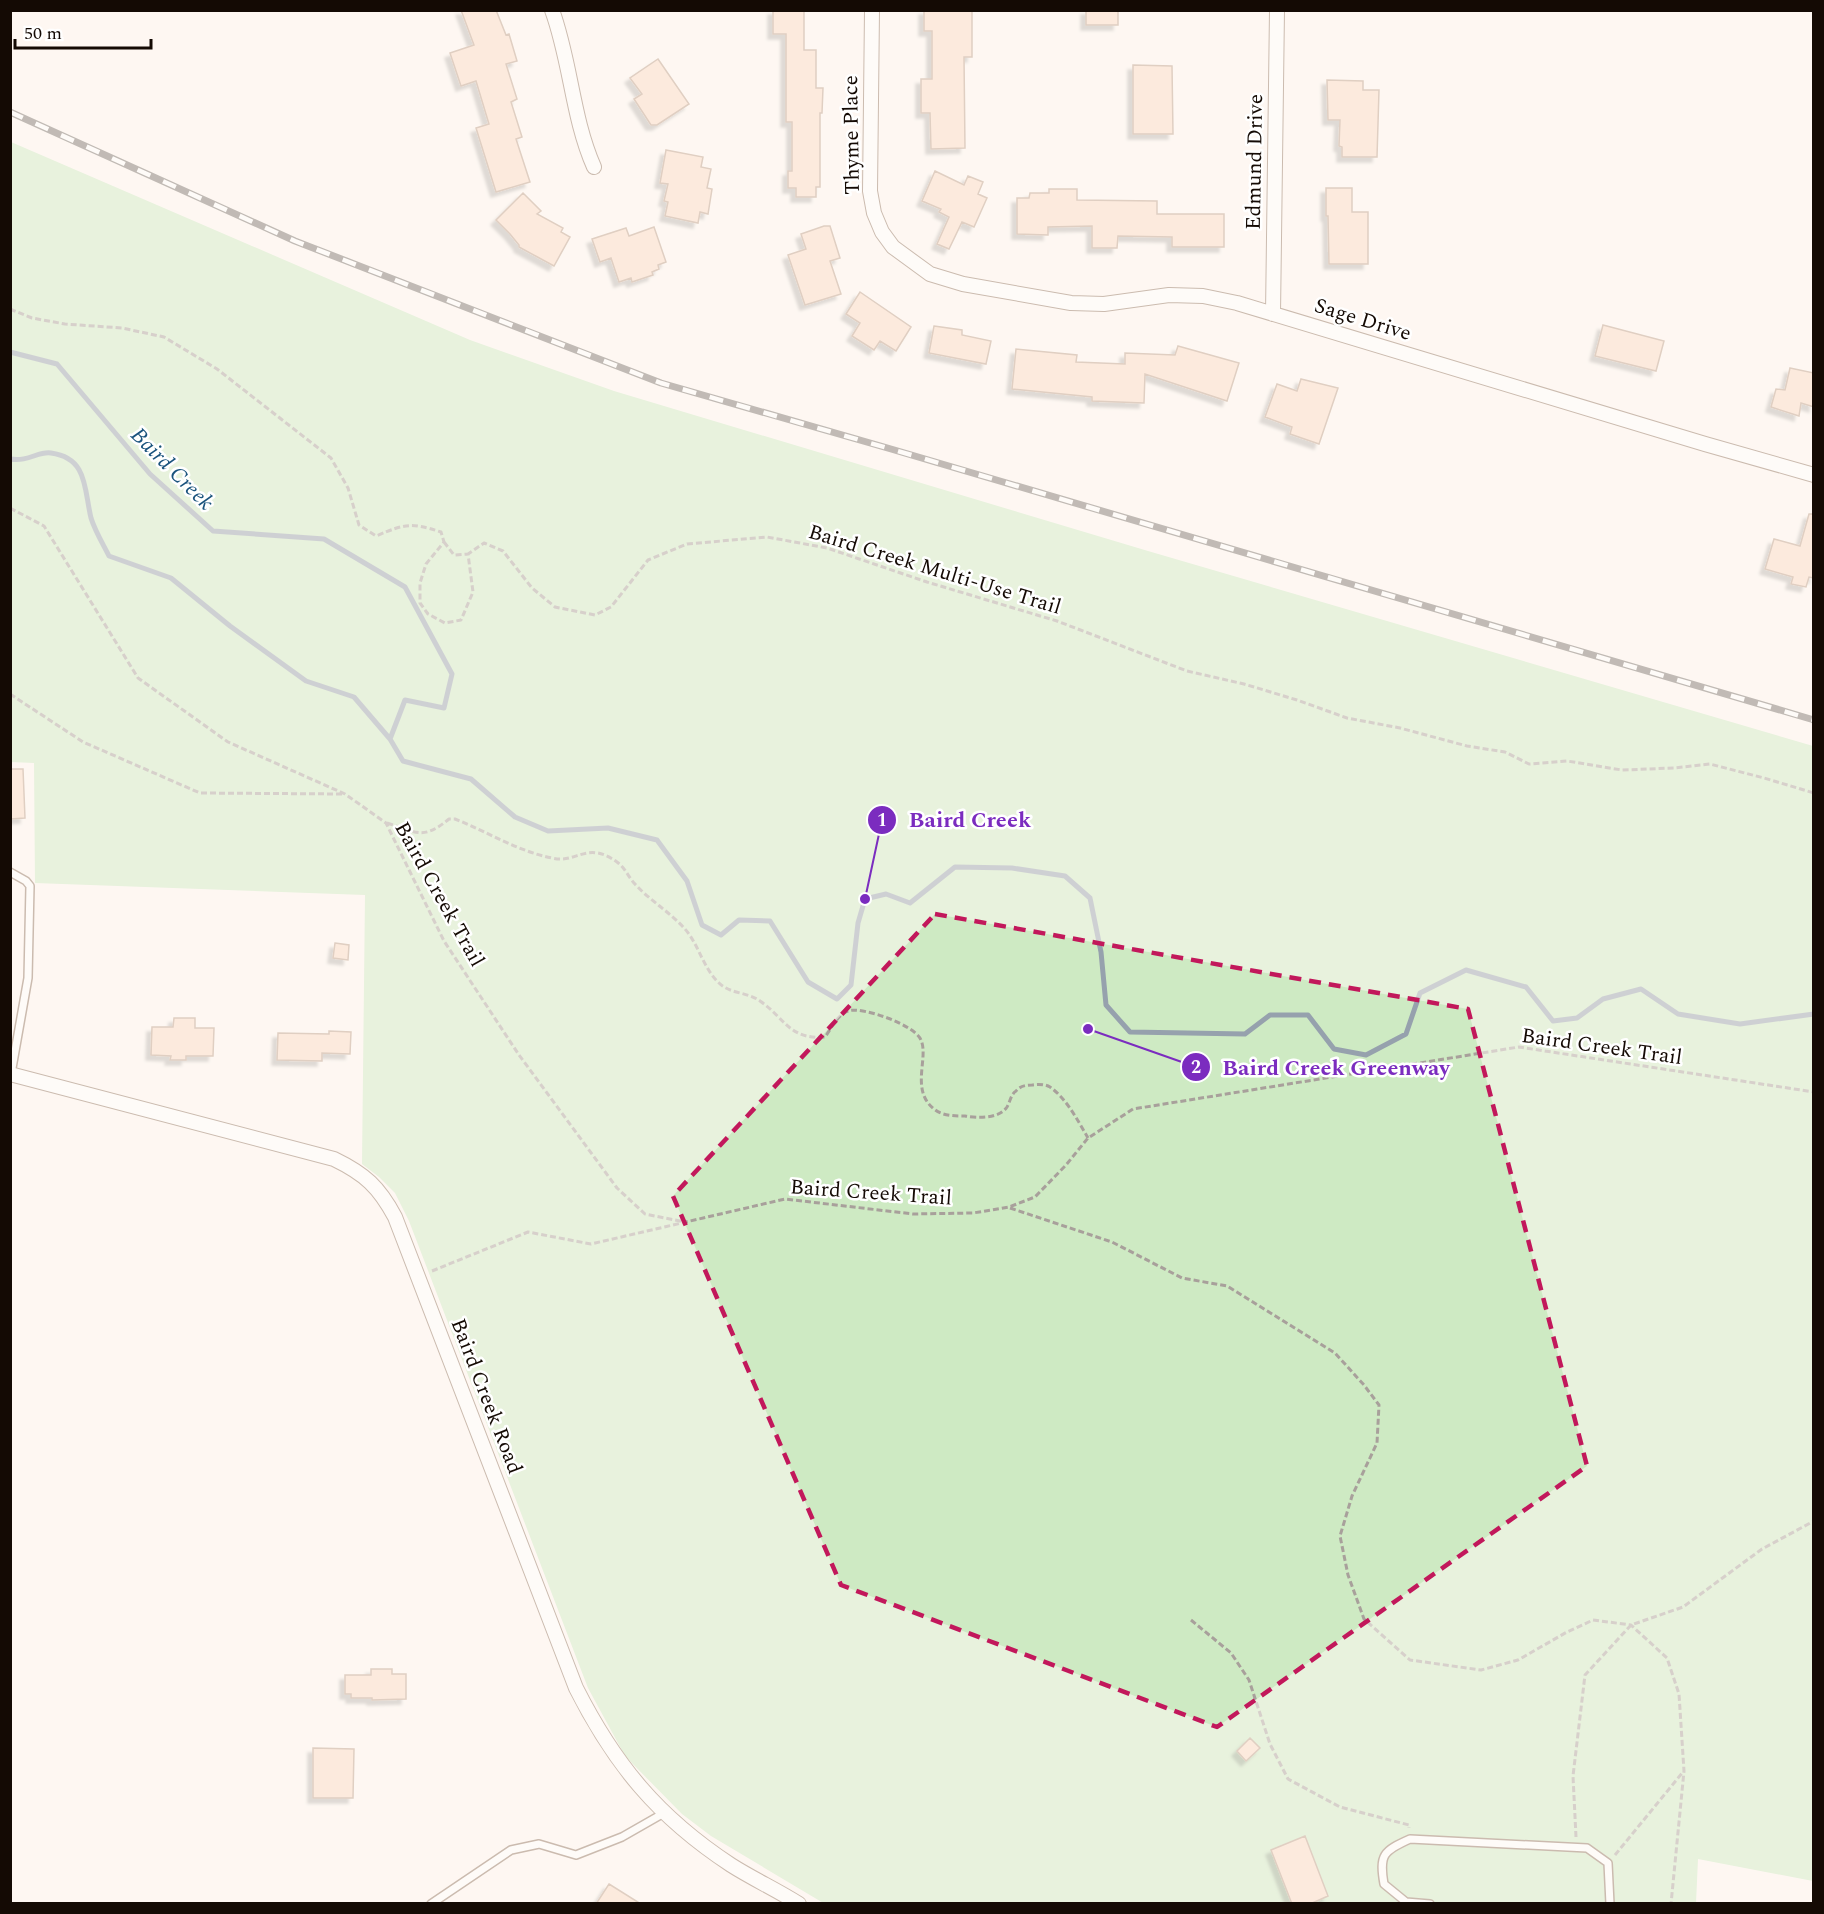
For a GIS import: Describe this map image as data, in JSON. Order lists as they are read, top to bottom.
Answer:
{
  "streets": {
    "street": [
      "Thyme Place",
      "Edmund Drive",
      "Sage Drive",
      "Baird Creek Road"
    ],
    "path": ["Baird Creek Multi-Use Trail", "Baird Creek Trail"]
  },
  "crossings": [
    ["Thyme Place", "Sage Drive"],
    ["Edmund Drive", "Sage Drive"]
  ],
  "water": ["Baird Creek"],
  "places": ["Baird Creek", "Baird Creek Greenway"],
  "scale_bar": "50 m"
}
